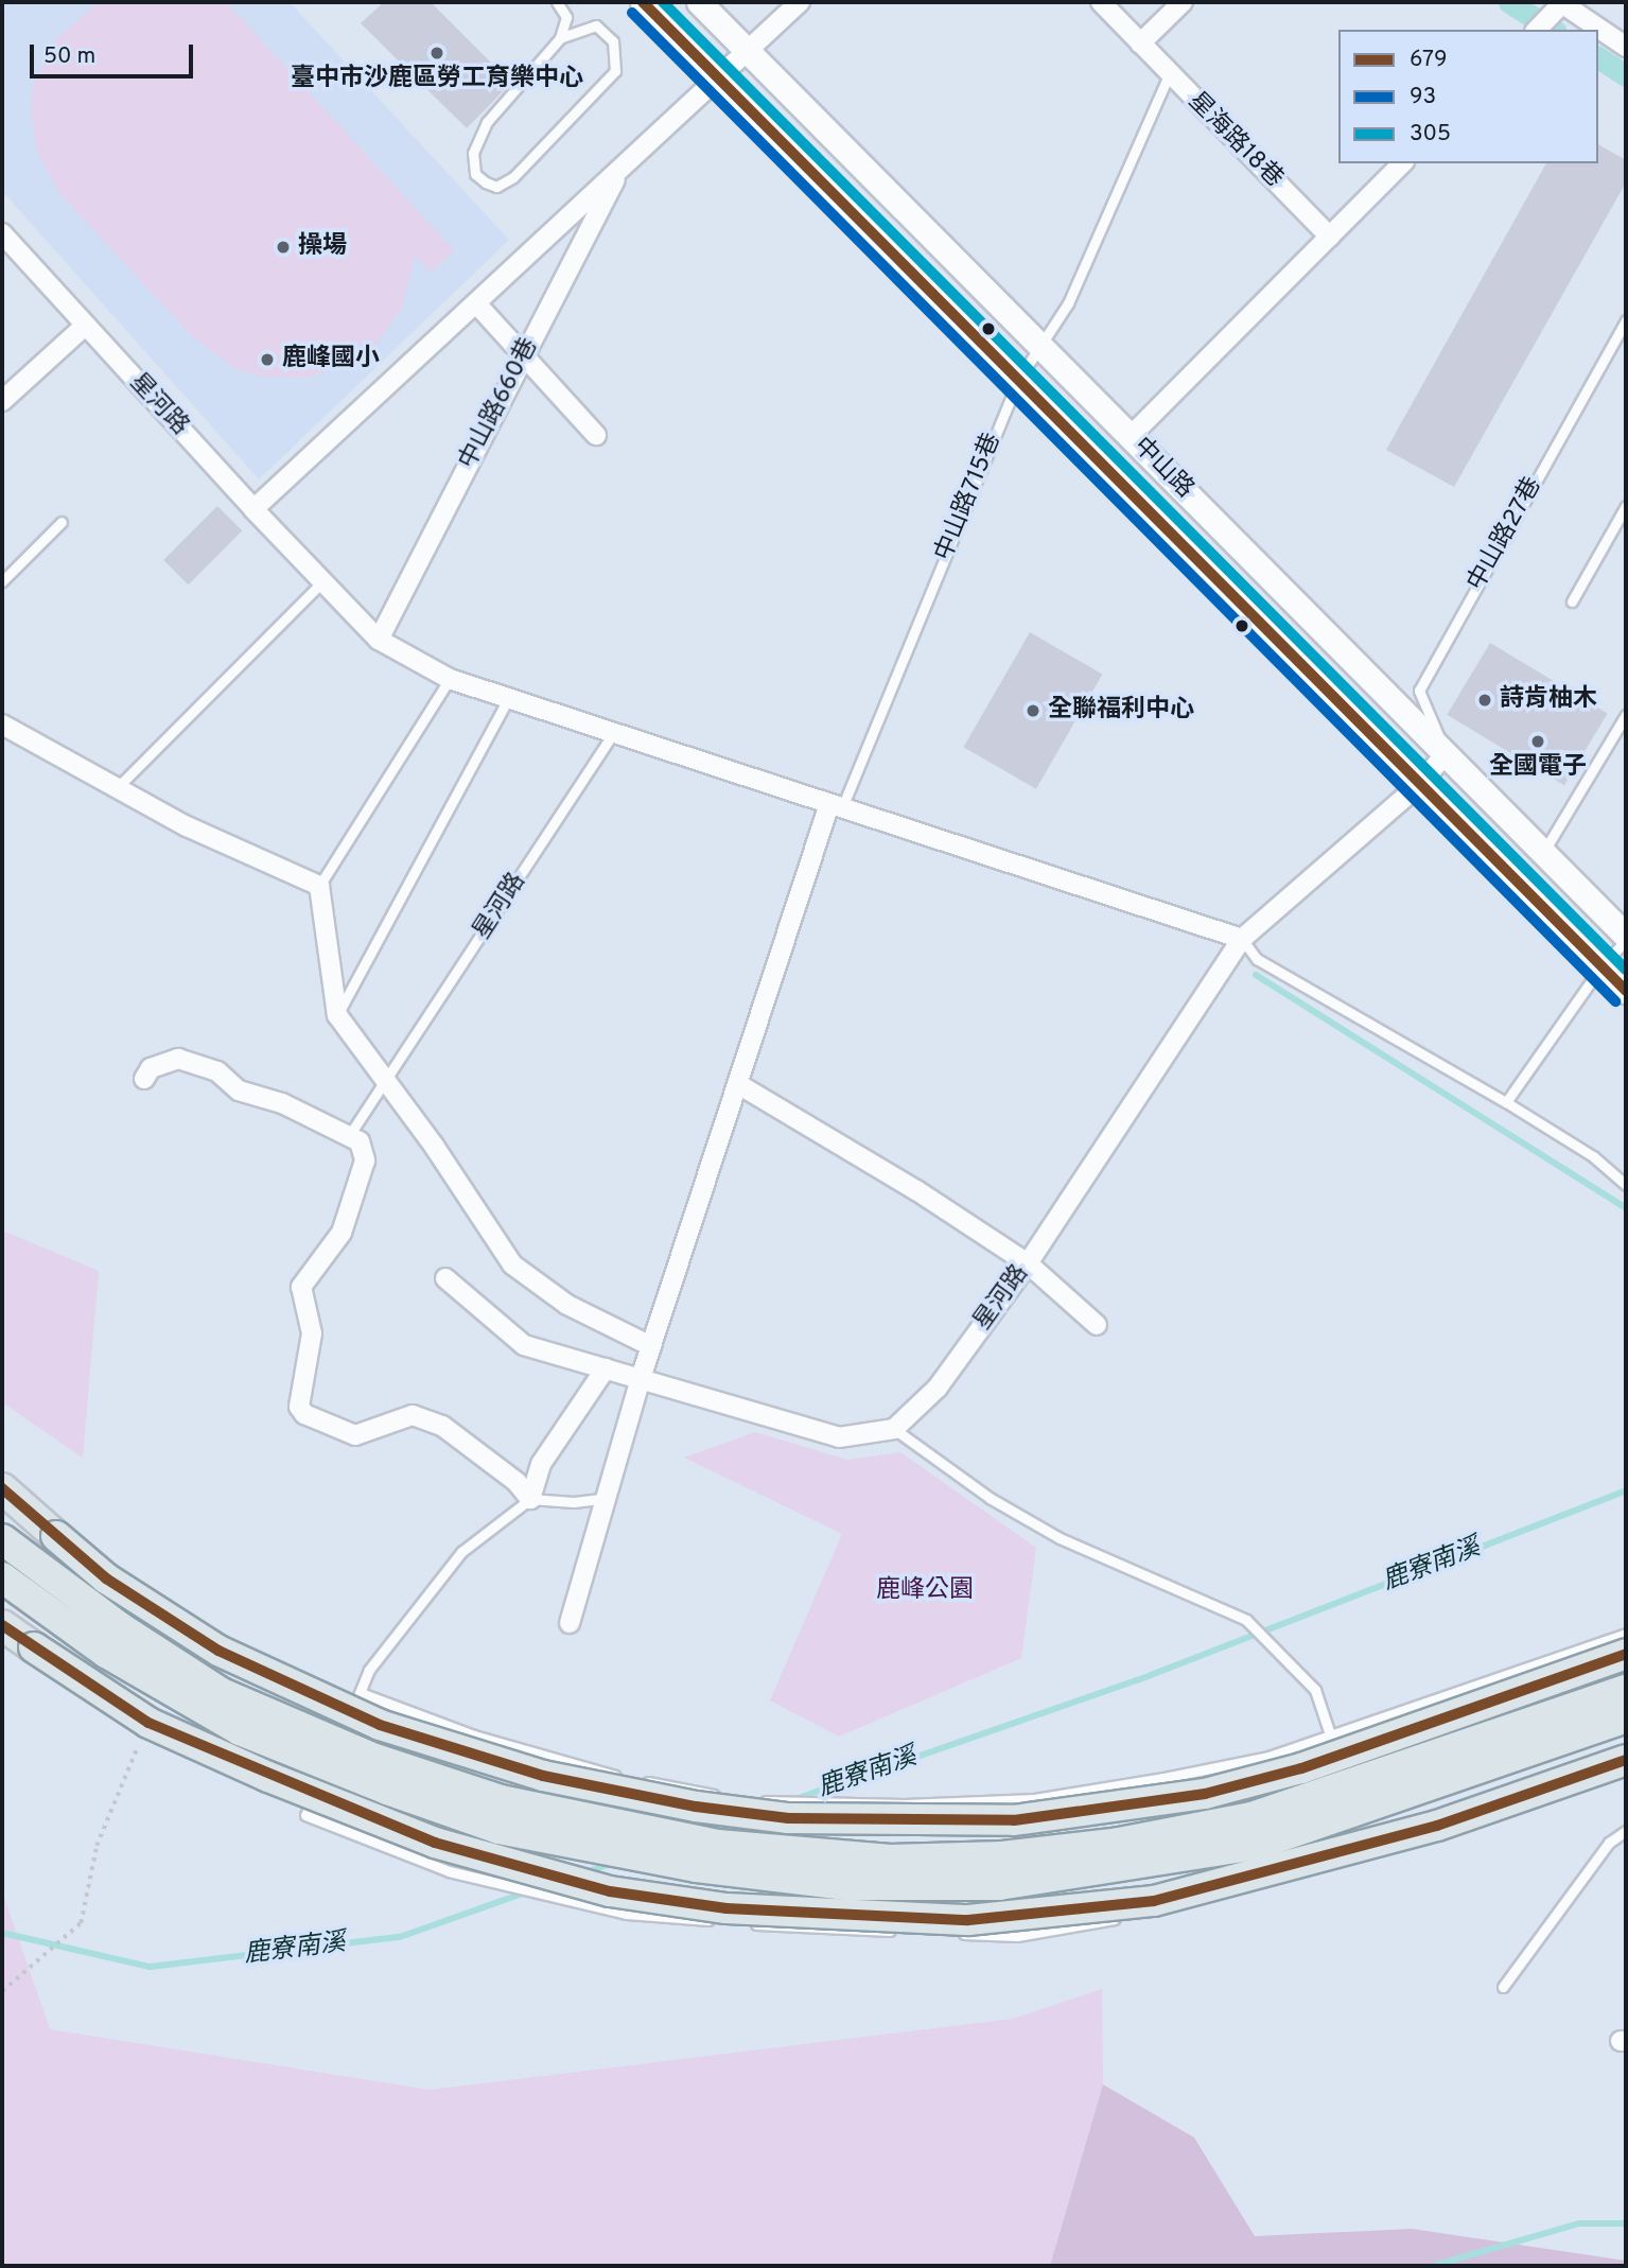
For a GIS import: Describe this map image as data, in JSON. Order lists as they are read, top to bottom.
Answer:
{
  "streets": {
    "street": [
      "星海路18巷",
      "中山路660巷",
      "星河路",
      "中山路"
    ],
    "lane": ["中山路715巷", "中山路27巷"]
  },
  "crossings": [
    ["星海路18巷", "中山路715巷"],
    ["中山路660巷", "星河路"],
    ["中山路660巷", "中山路"],
    ["星河路", "中山路"],
    ["星河路", "中山路715巷"],
    ["星河路", "中山路27巷"],
    ["中山路", "中山路715巷"],
    ["中山路", "中山路27巷"]
  ],
  "water": ["鹿寮南溪"],
  "parks": ["鹿峰公園"],
  "places": [
    "臺中市沙鹿區勞工育樂中心",
    "操場",
    "鹿峰國小",
    "詩肯柚木",
    "全聯福利中心",
    "全國電子"
  ],
  "lines": ["transit line 679", "transit line 305", "transit line 93"],
  "legend": ["679", "93", "305"],
  "scale_bar": "50 m"
}
